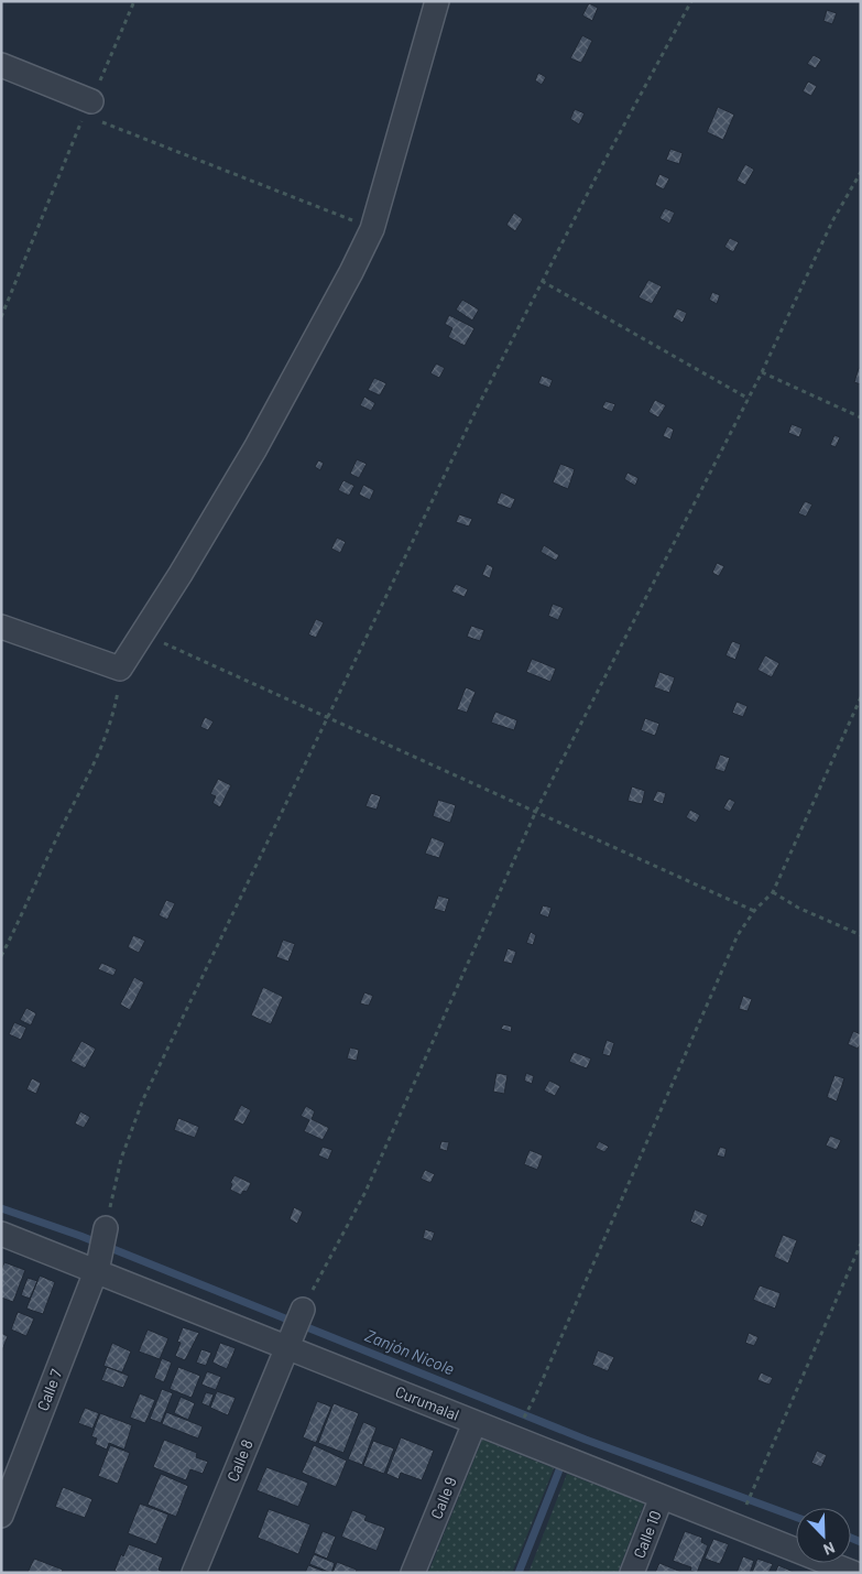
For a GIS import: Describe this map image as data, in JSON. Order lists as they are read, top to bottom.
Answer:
{
  "streets": {
    "street": [
      "Calle 7",
      "Curumalal",
      "Calle 8",
      "Calle 9",
      "Calle 10"
    ]
  },
  "crossings": [
    ["Calle 7", "Curumalal"],
    ["Curumalal", "Calle 8"],
    ["Curumalal", "Calle 9"],
    ["Curumalal", "Calle 10"]
  ],
  "water": ["Zanjón Nicole"],
  "north": "bottom right"
}
